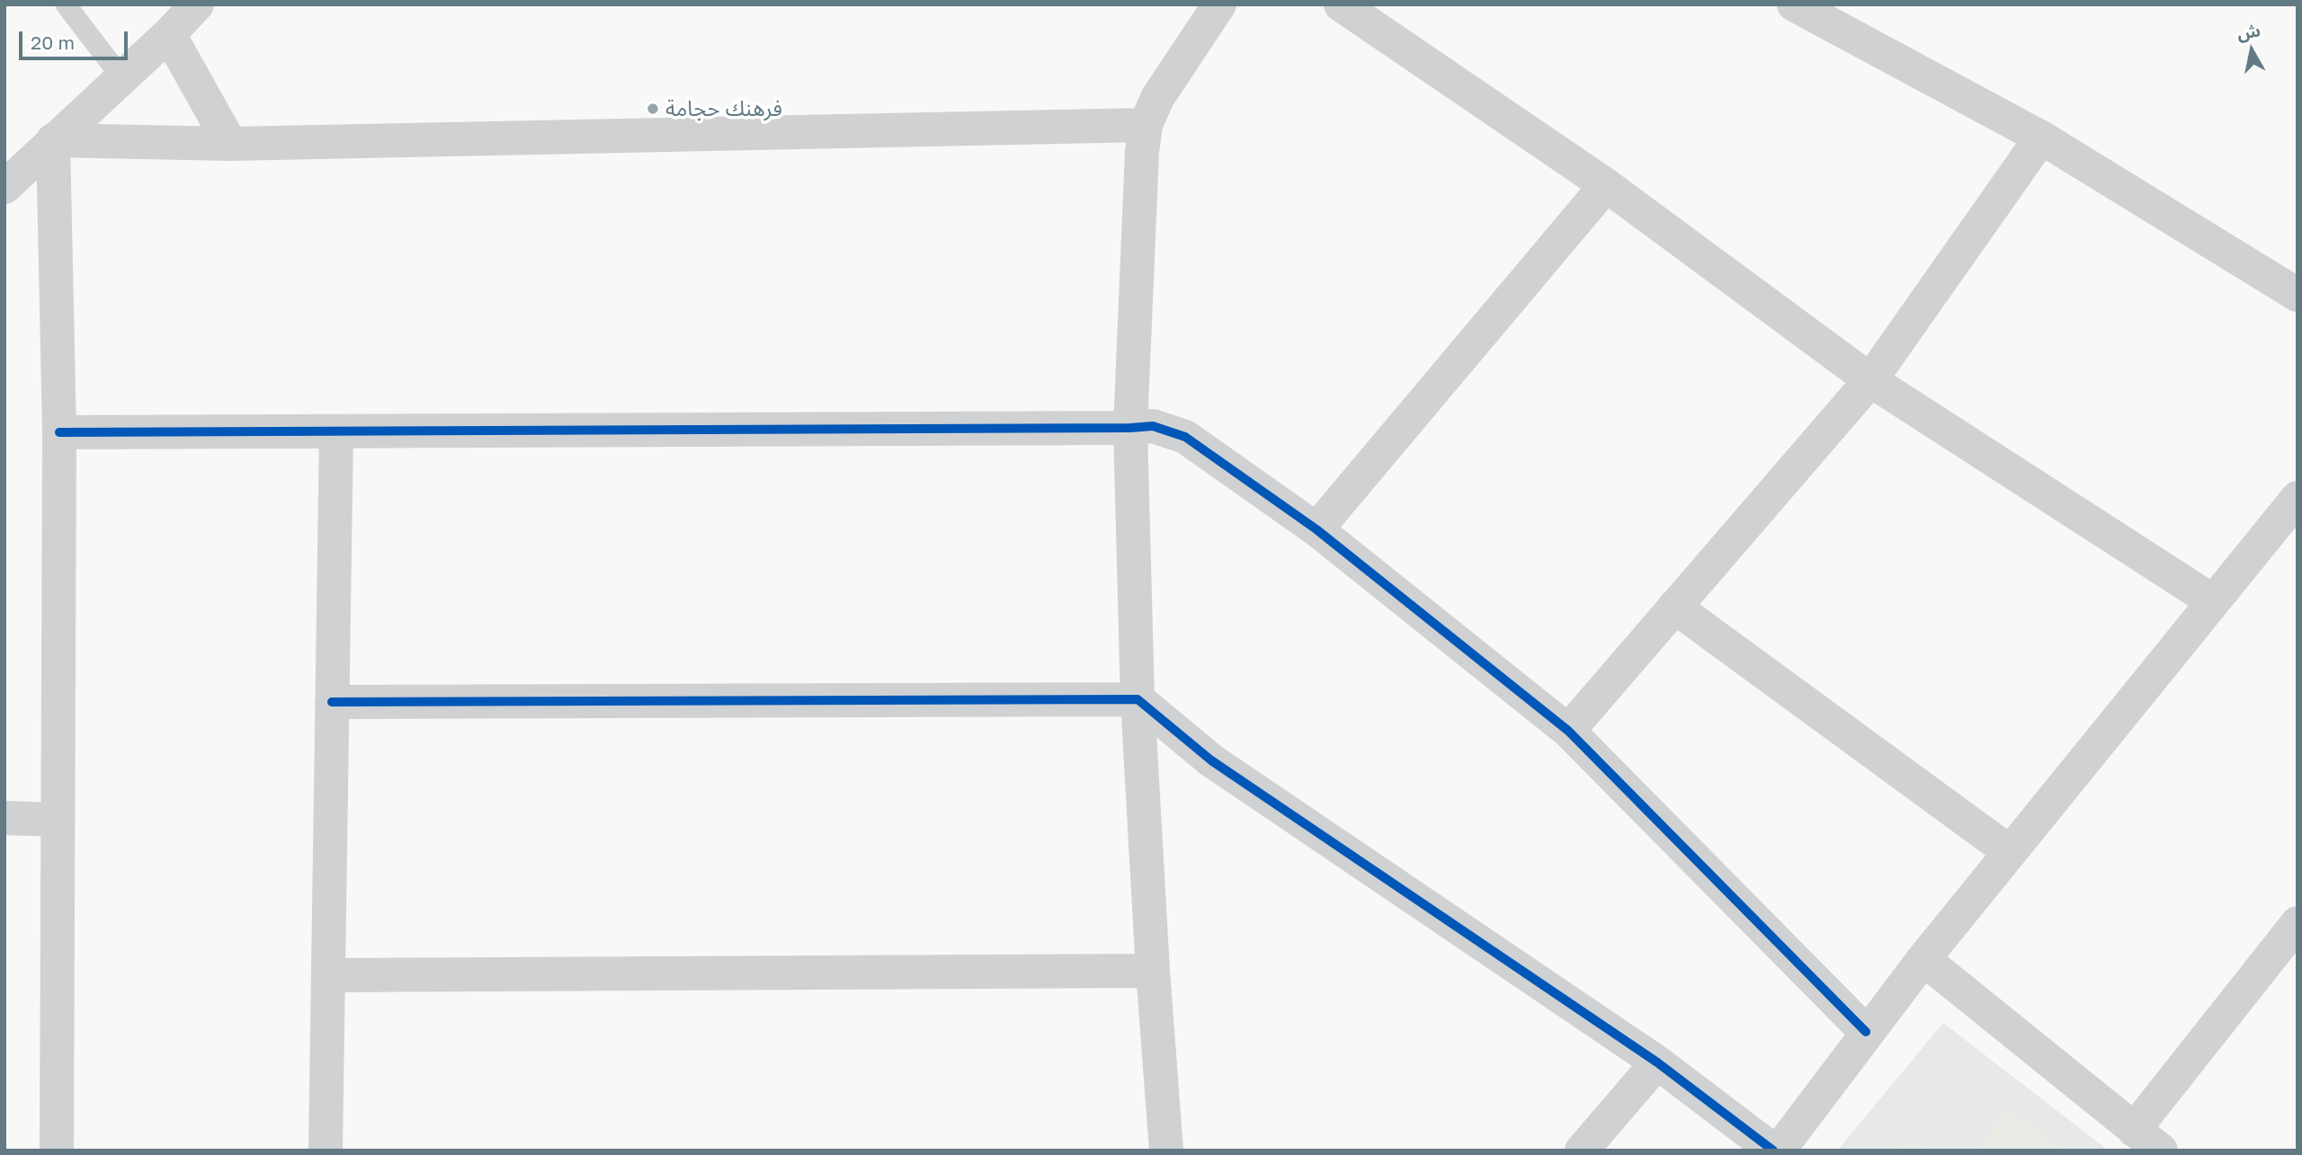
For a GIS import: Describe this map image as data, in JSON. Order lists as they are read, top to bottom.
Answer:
{
  "places": ["فرهنك حجامة"],
  "scale_bar": "20 m",
  "north": "top"
}
